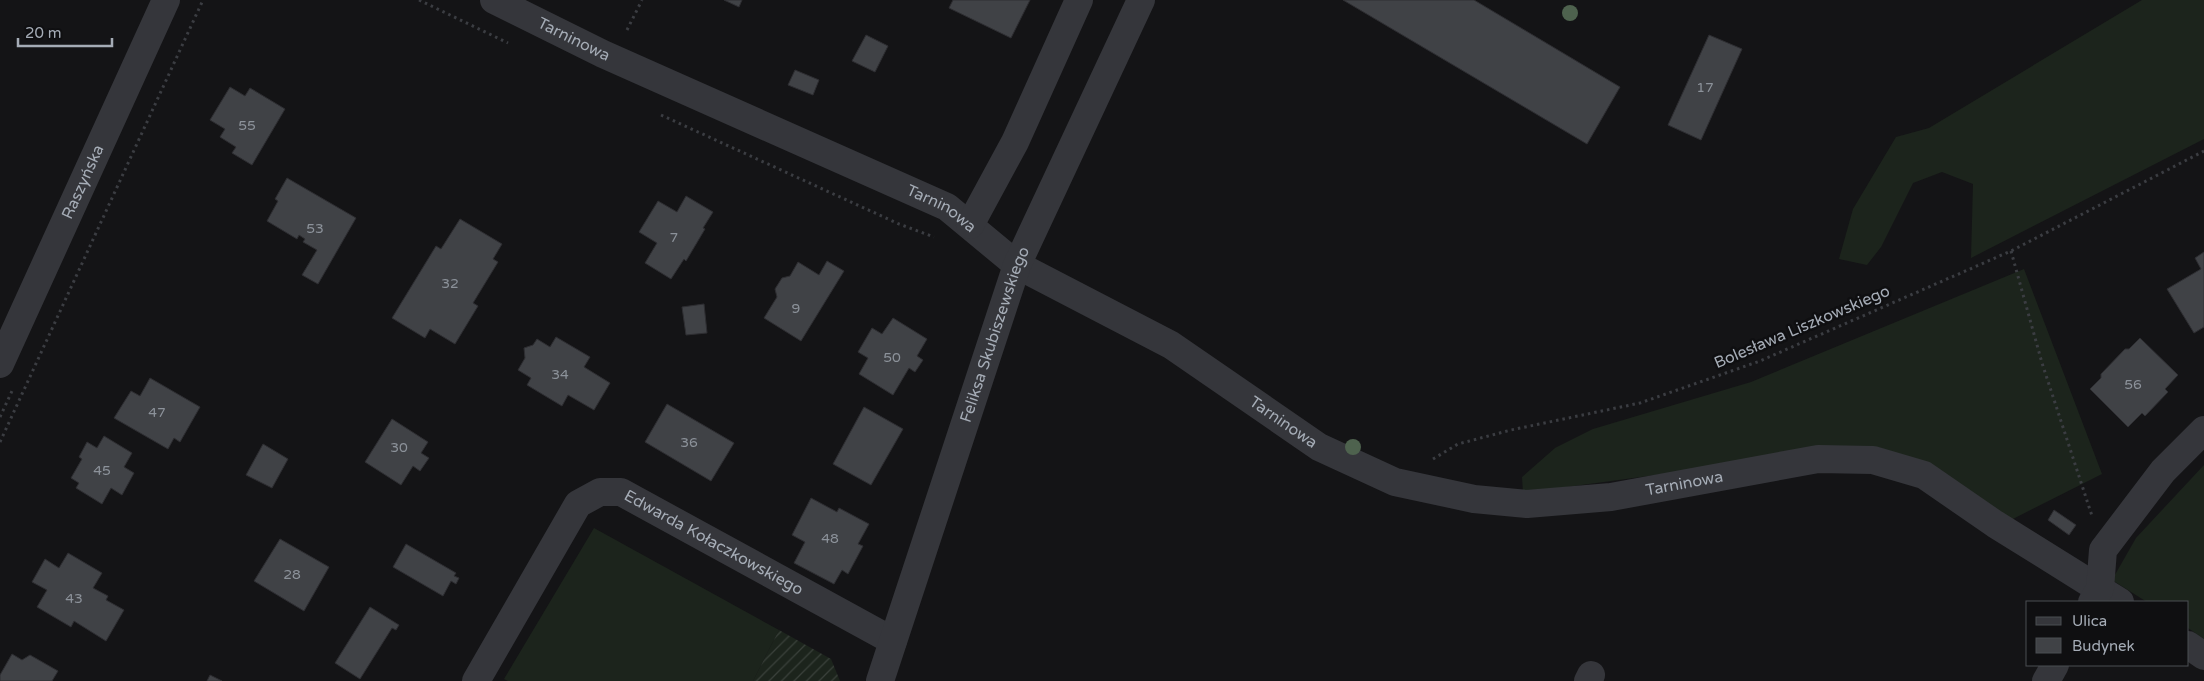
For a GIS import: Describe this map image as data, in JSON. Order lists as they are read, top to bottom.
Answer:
{
  "streets": {
    "street": [
      "Tarninowa",
      "Raszyńska",
      "Feliksa Skubiszewskiego",
      "Edwarda Kołaczkowskiego"
    ],
    "path": ["Bolesława Liszkowskiego"]
  },
  "crossings": [
    ["Tarninowa", "Bolesława Liszkowskiego"],
    ["Tarninowa", "Feliksa Skubiszewskiego"],
    ["Feliksa Skubiszewskiego", "Edwarda Kołaczkowskiego"]
  ],
  "house_numbers": [
    "17",
    "55",
    "53",
    "7",
    "32",
    "9",
    "50",
    "34",
    "56",
    "47",
    "36",
    "30",
    "45",
    "48",
    "28",
    "43"
  ],
  "legend": ["Ulica", "Budynek"],
  "scale_bar": "20 m"
}
